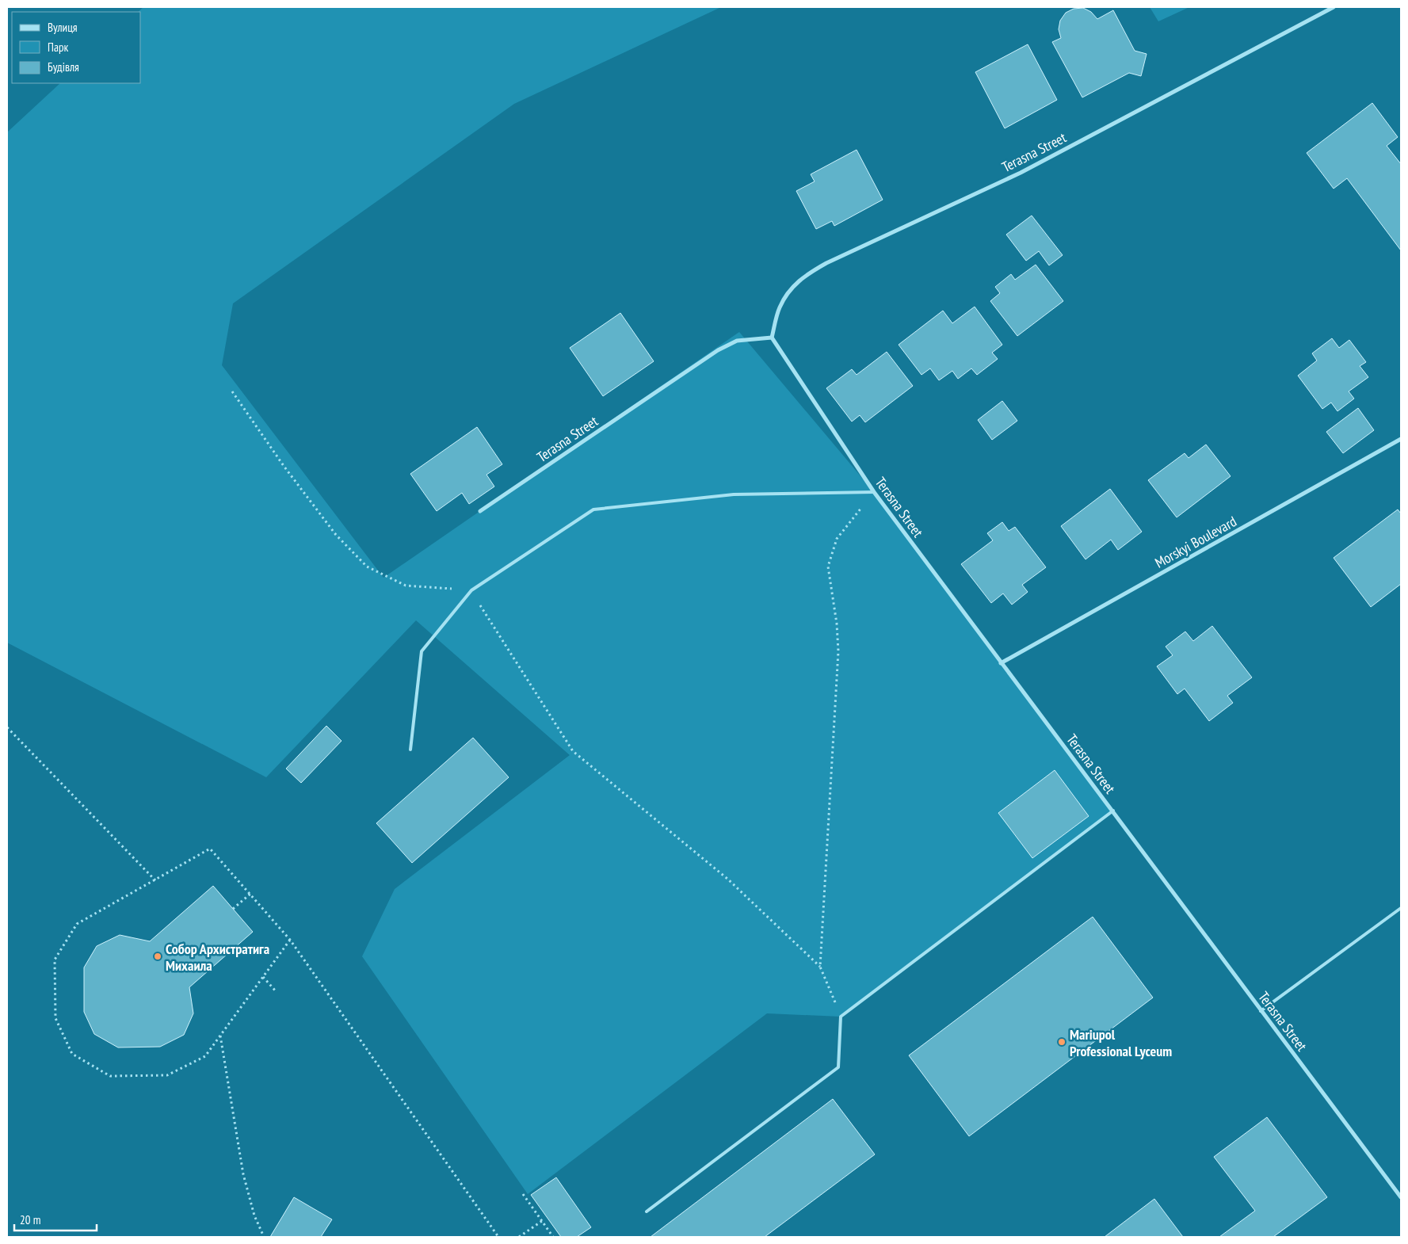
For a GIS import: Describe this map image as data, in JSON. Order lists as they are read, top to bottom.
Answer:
{
  "streets": {
    "street": ["Terasna Street", "Morskyi Boulevard"]
  },
  "crossings": [
    ["Terasna Street", "Morskyi Boulevard"]
  ],
  "places": ["Собор Архистратига Михаила", "Mariupol Professional Lyceum"],
  "legend": ["Вулиця", "Парк", "Будівля"],
  "scale_bar": "20 m"
}
